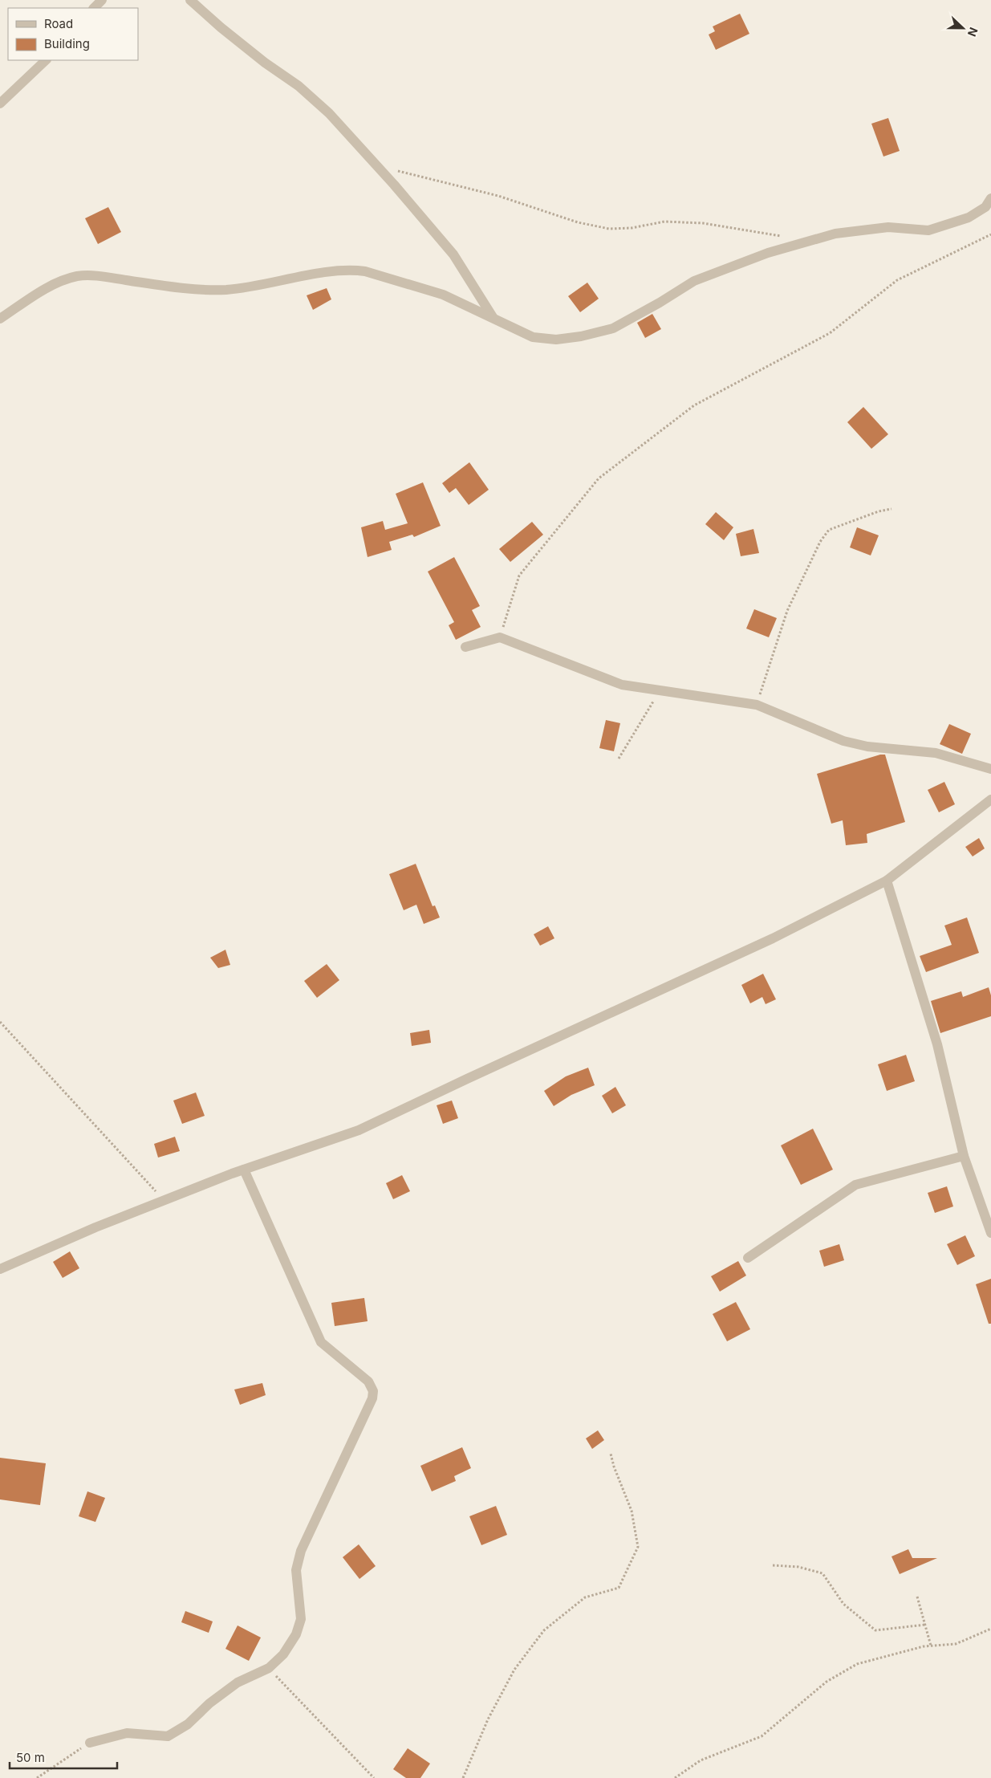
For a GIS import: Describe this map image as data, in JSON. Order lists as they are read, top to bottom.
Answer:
{
  "legend": ["Road", "Building"],
  "scale_bar": "50 m",
  "north": "right"
}
